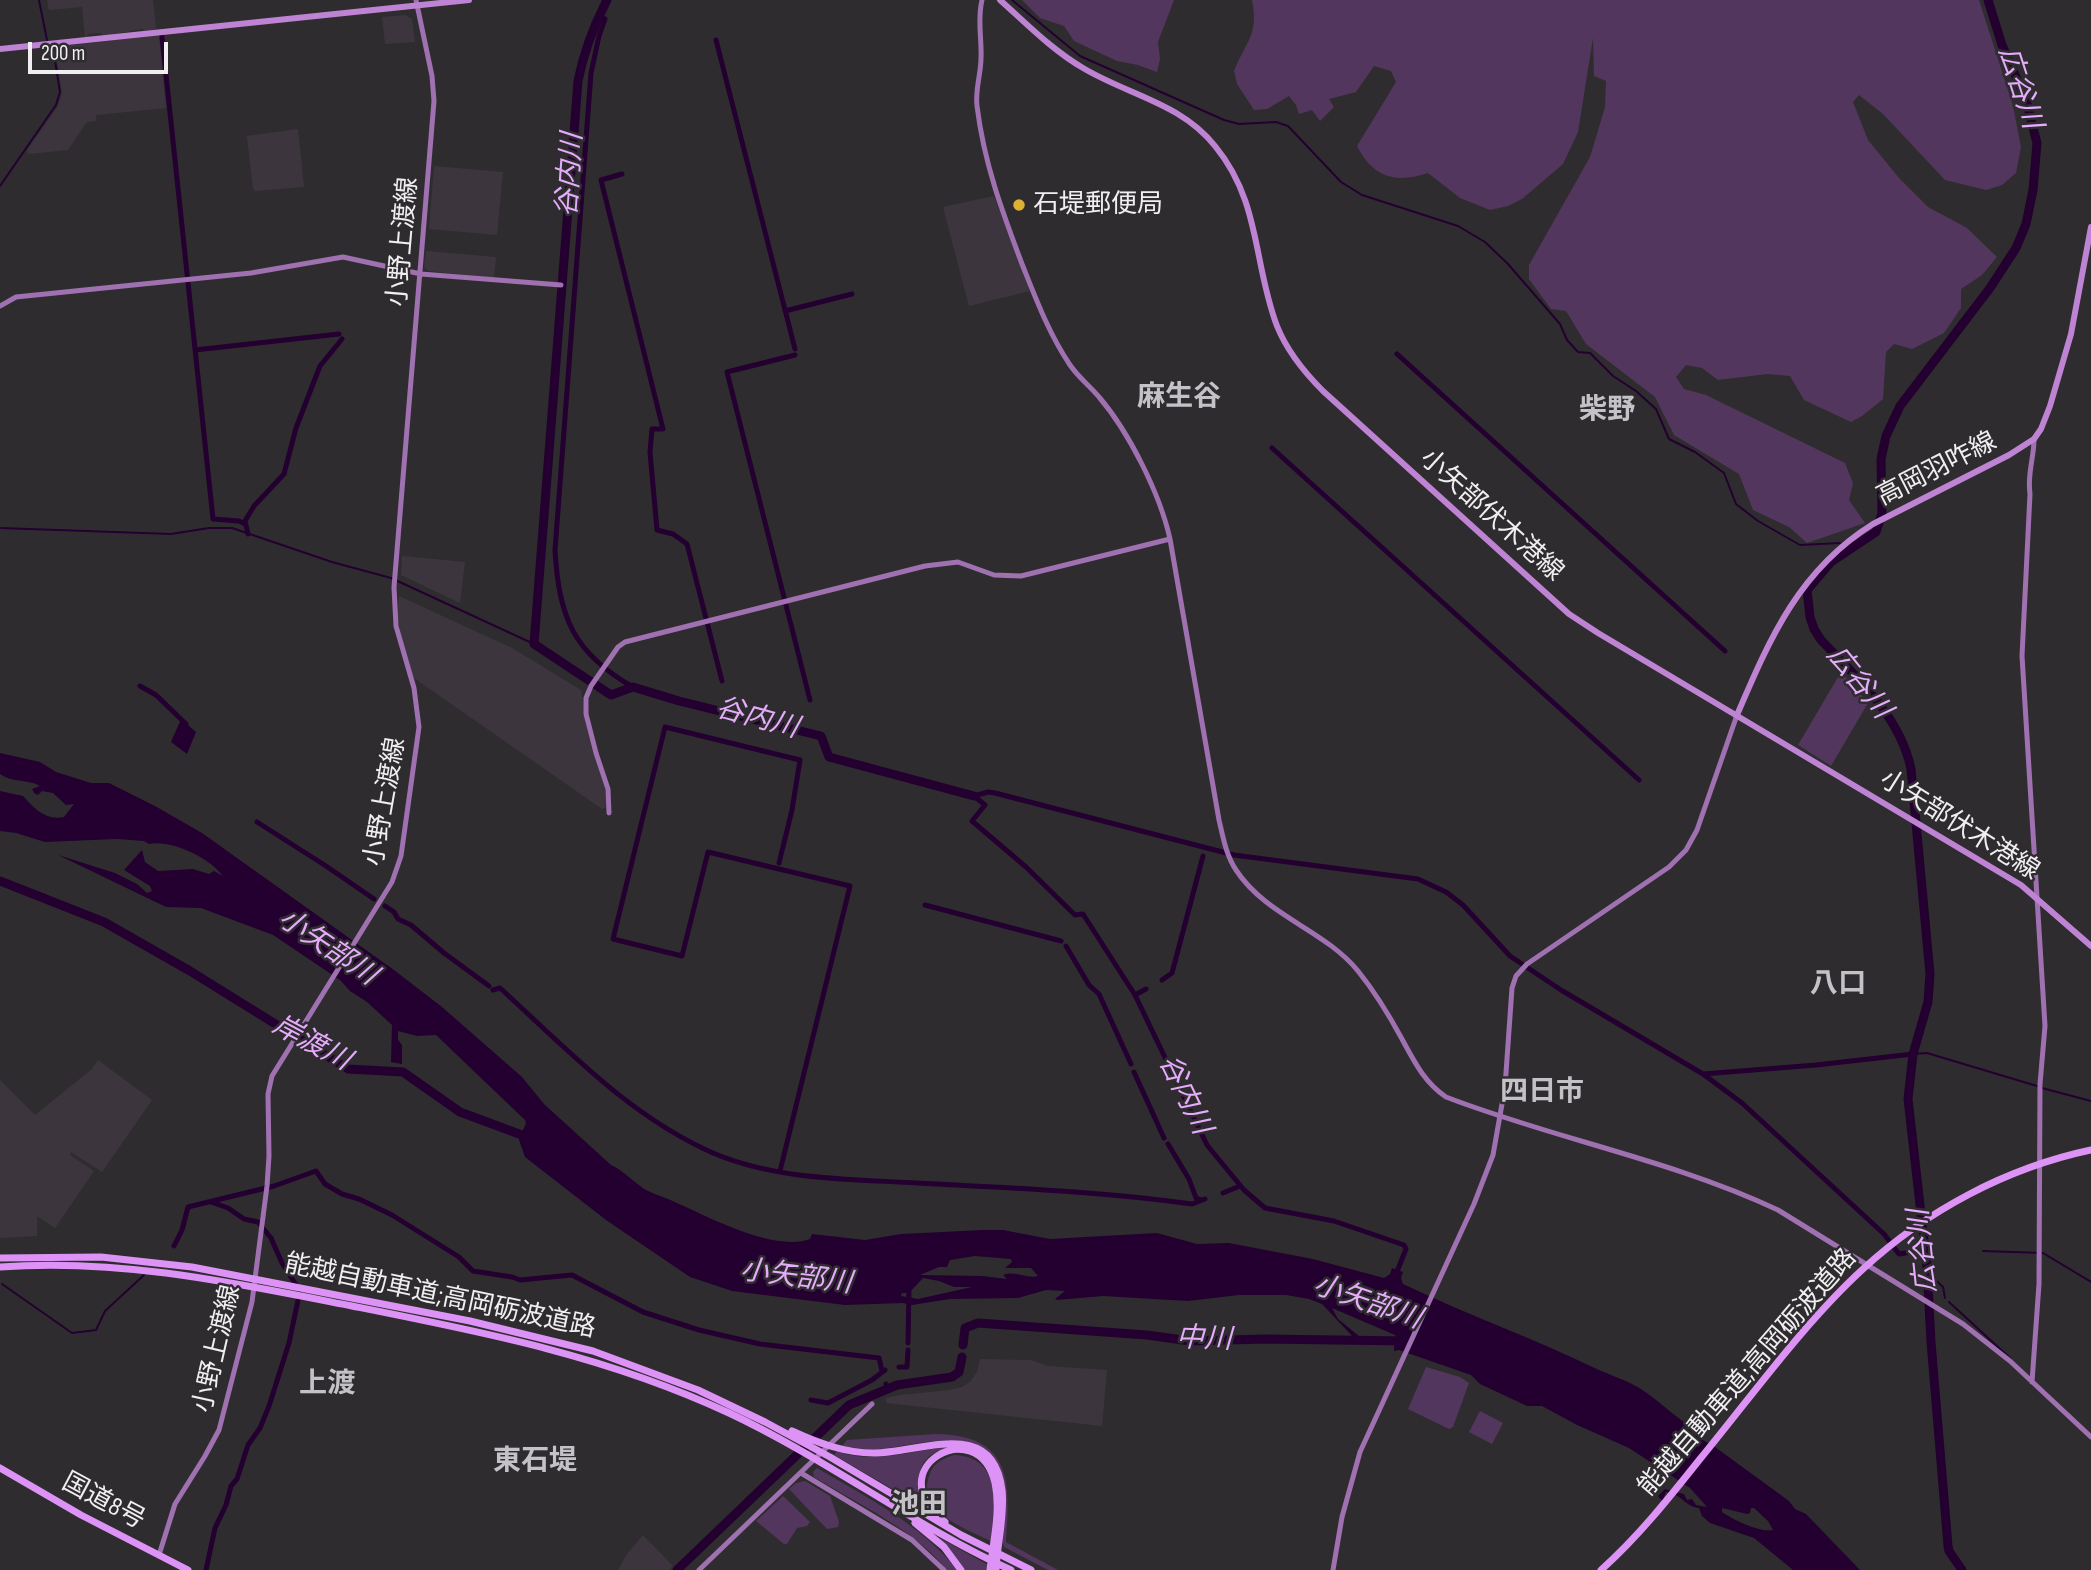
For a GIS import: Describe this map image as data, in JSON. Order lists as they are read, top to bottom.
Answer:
{
  "streets": {
    "highway": ["能越自動車道;高岡砺波道路", "国道8号"],
    "main road": ["高岡羽咋線", "小矢部伏木港線"],
    "street": ["小野上渡線"]
  },
  "crossings": [
    ["小野上渡線", "国道8号"],
    ["高岡羽咋線", "小矢部伏木港線"]
  ],
  "districts": [
    "麻生谷",
    "柴野",
    "八口",
    "四日市",
    "上渡",
    "東石堤",
    "池田"
  ],
  "water": [
    "広谷川",
    "谷内川",
    "小矢部川",
    "岸渡川",
    "中川"
  ],
  "places": ["石堤郵便局"],
  "scale_bar": "200 m"
}
